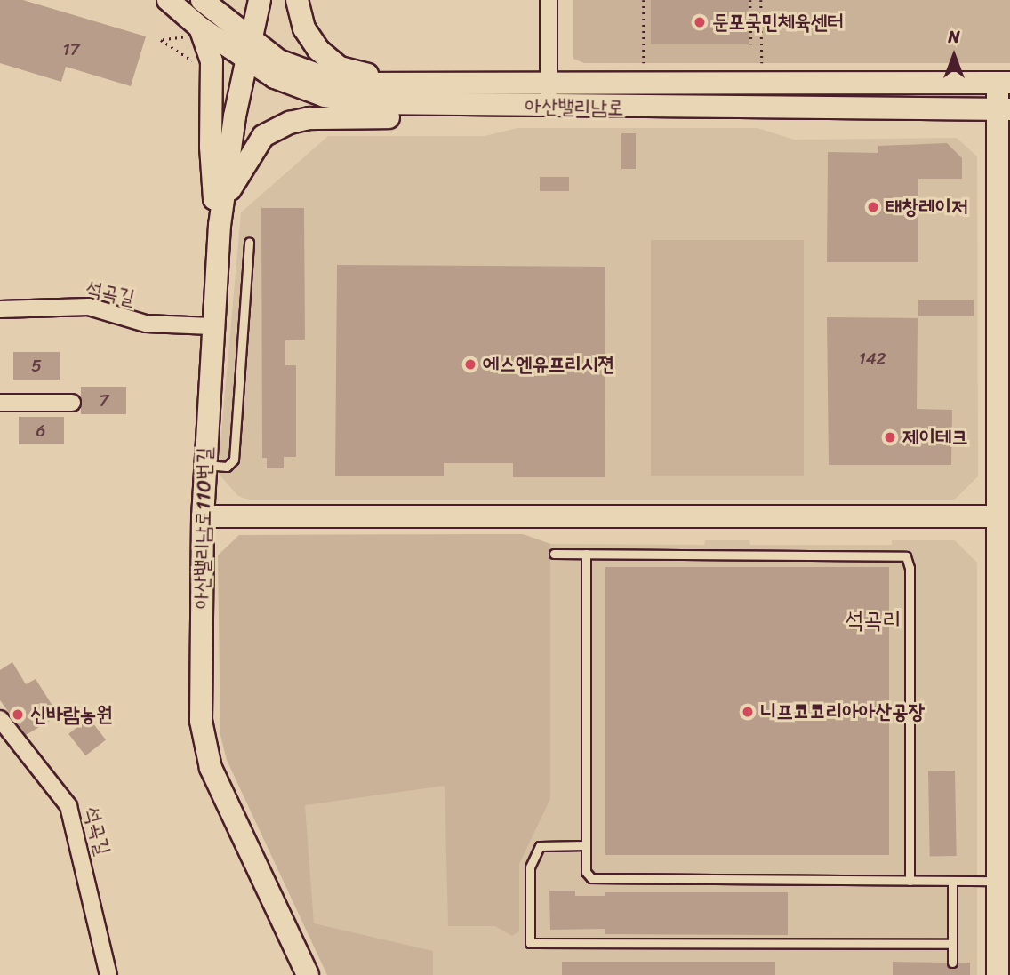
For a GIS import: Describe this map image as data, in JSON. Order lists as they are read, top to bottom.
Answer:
{
  "streets": {
    "street": ["아산밸리남로", "석곡길", "아산밸리남로110번길"]
  },
  "crossings": [
    ["아산밸리남로", "아산밸리남로110번길"],
    ["석곡길", "아산밸리남로110번길"]
  ],
  "districts": ["석곡리"],
  "places": [
    "둔포국민체육센터",
    "태창레이저",
    "에스엔유프리시젼",
    "제이테크",
    "니프코코리아아산공장",
    "신바람농원"
  ],
  "house_numbers": [
    "17",
    "142",
    "5",
    "7",
    "6"
  ],
  "north": "top"
}
